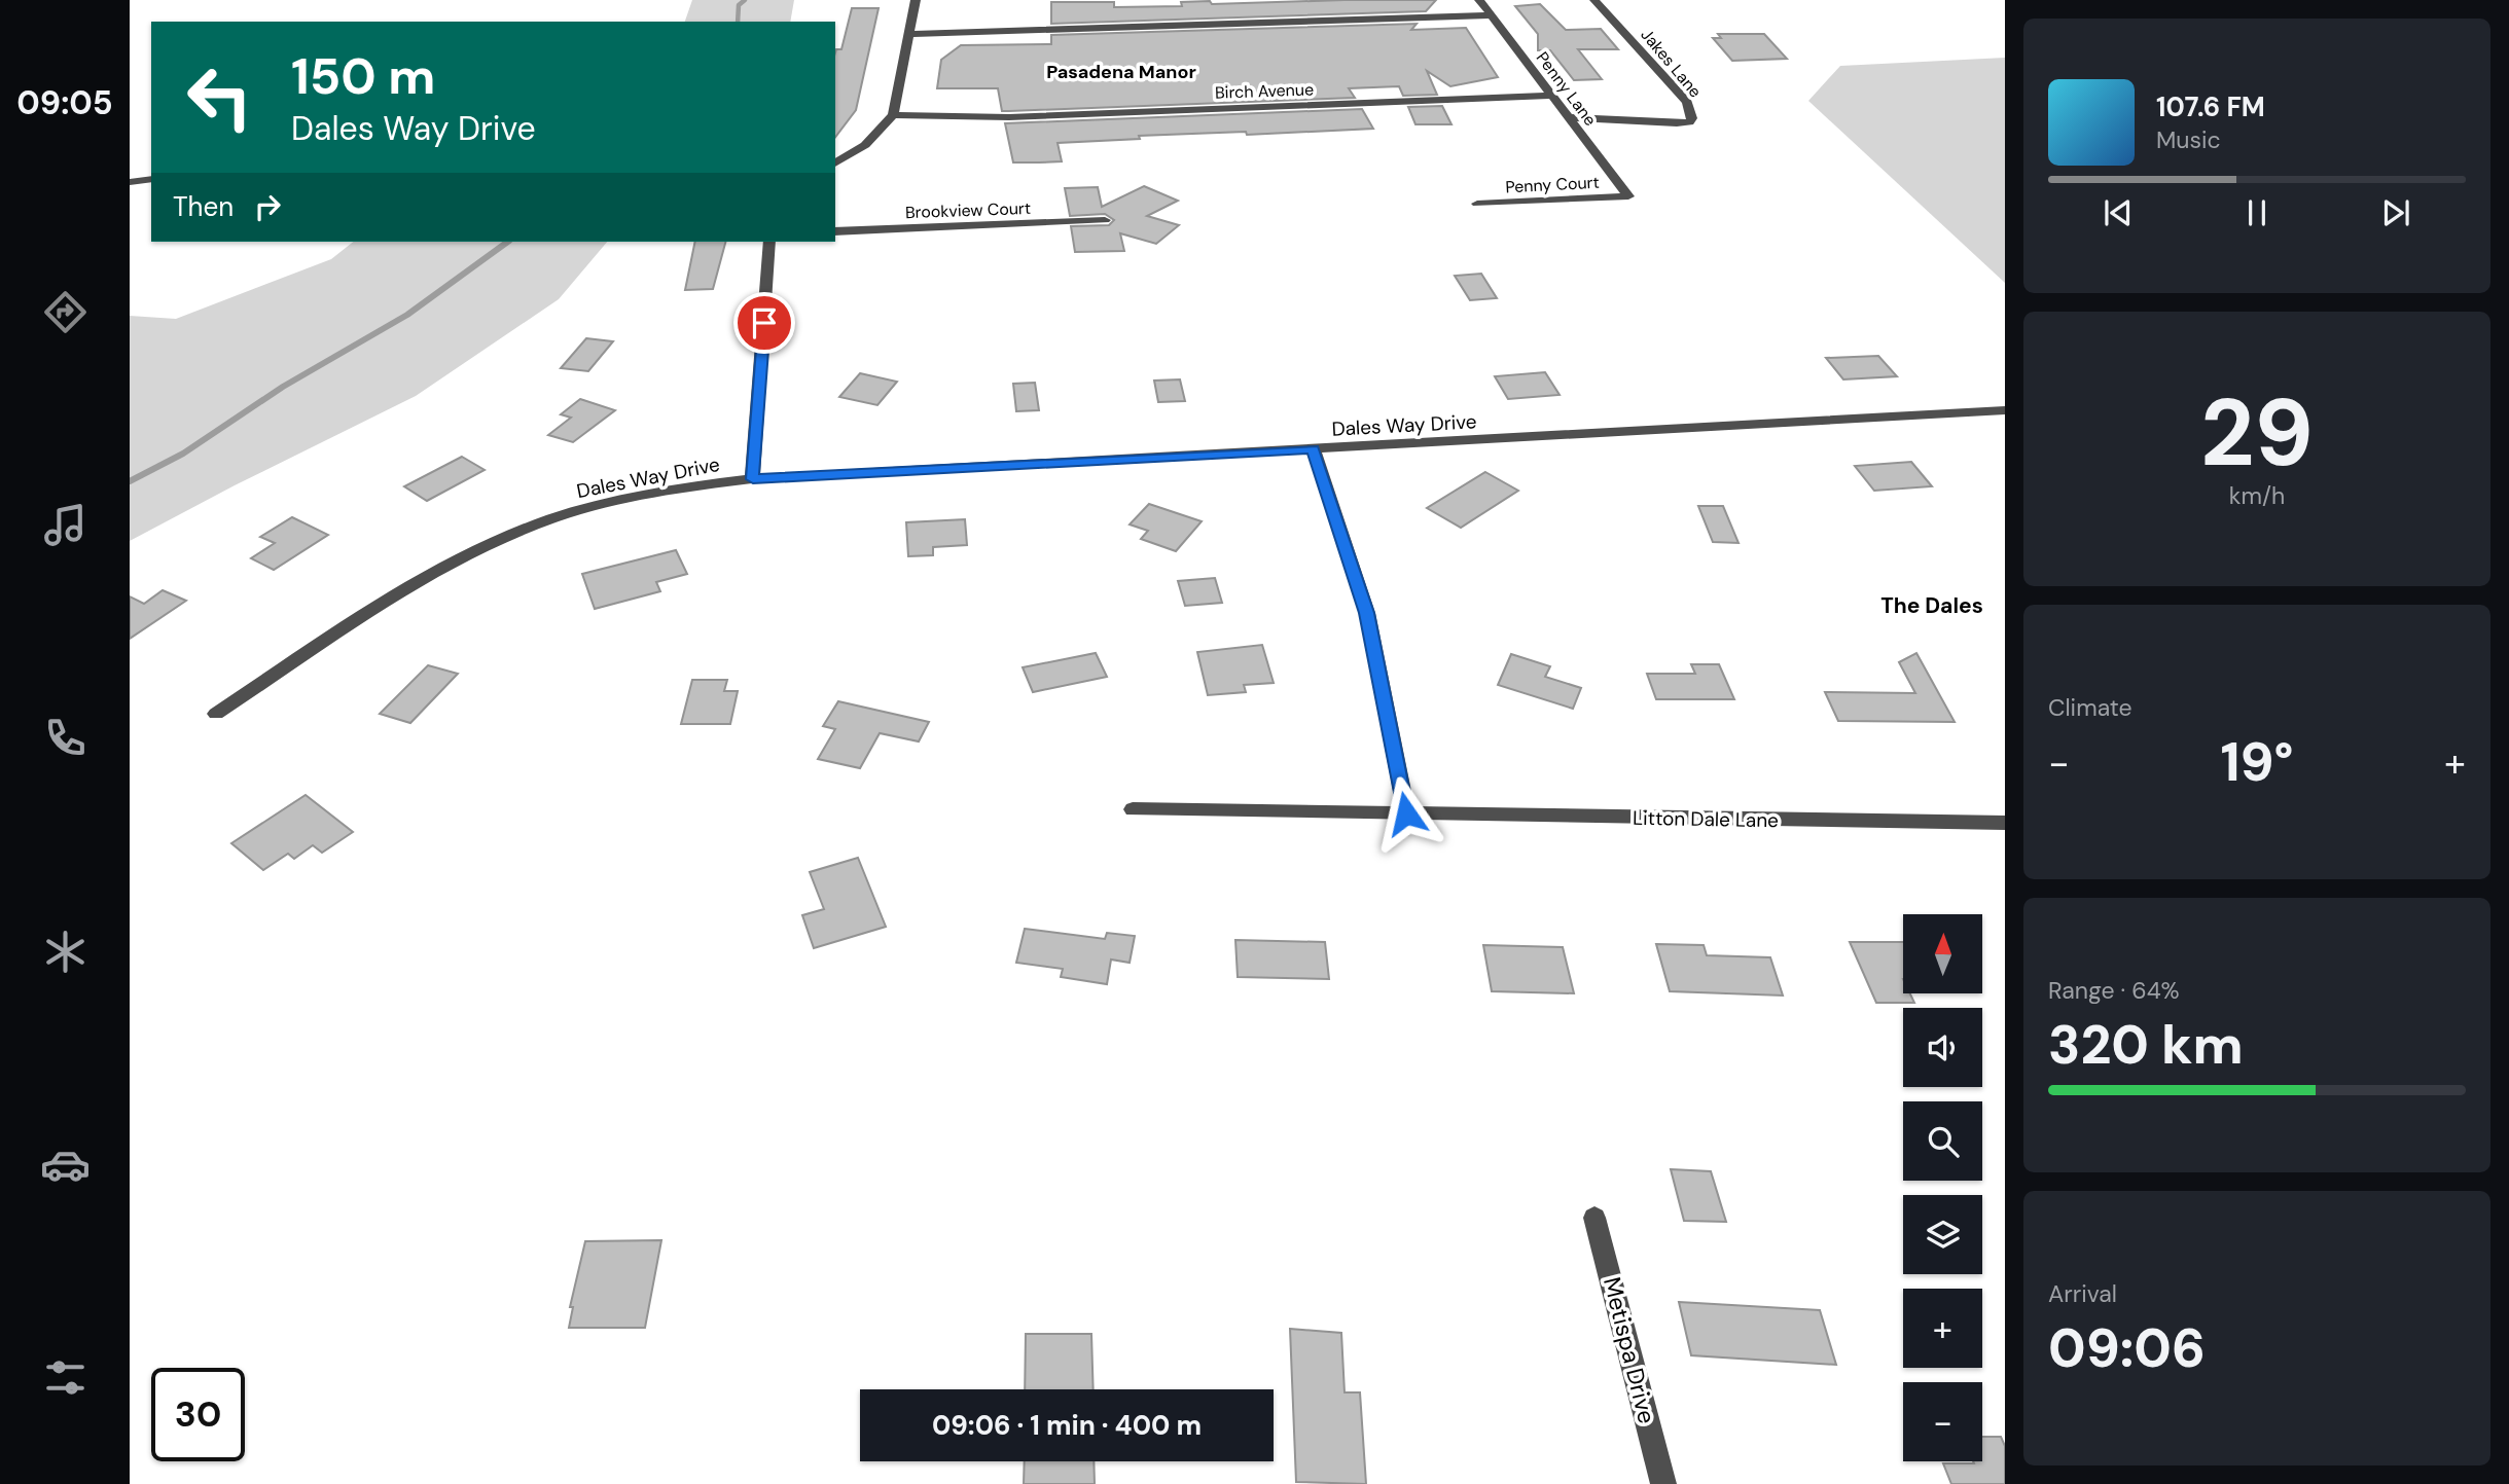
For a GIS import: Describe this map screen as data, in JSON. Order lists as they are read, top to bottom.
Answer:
{
  "streets": {
    "street": [
      "Jakes Lane",
      "Penny Lane",
      "Birch Avenue",
      "Penny Court",
      "Brookview Court",
      "Dales Way Drive",
      "Litton Dale Lane",
      "Metispa Drive"
    ]
  },
  "crossings": [
    ["Jakes Lane", "Penny Lane"],
    ["Penny Lane", "Birch Avenue"],
    ["Penny Lane", "Penny Court"]
  ],
  "districts": ["Pasadena Manor", "The Dales"],
  "north": "top",
  "page": {
    "tabs": "09:05",
    "turn": ["150 m", "Dales Way Drive"],
    "song": ["107.6 FM", "Music"],
    "then": "Then",
    "tile": [
      ["29", "km/h"],
      "Climate",
      ["Range · 64%", "320 km"],
      ["Arrival", "09:06"]
    ],
    "heat": ["−", "19°", "+"],
    "map_buttons": ["+", "−"],
    "limit": "30",
    "trip": "09:06 · 1 min · 400 m"
  }
}
